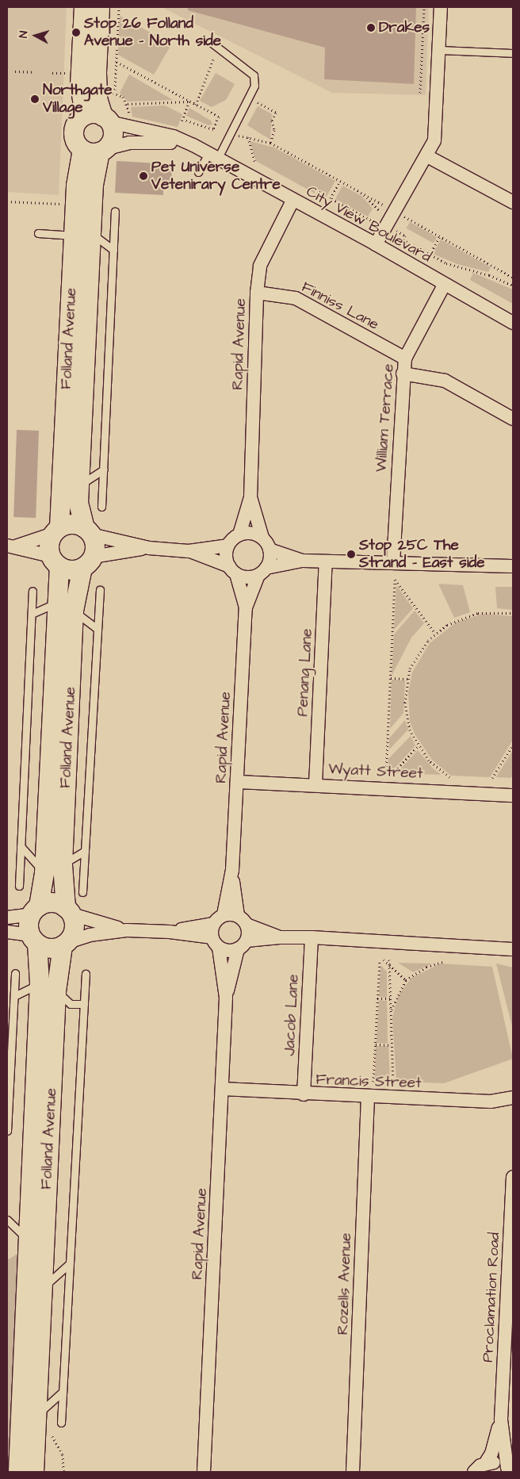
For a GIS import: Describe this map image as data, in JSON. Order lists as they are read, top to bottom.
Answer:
{
  "streets": {
    "street": [
      "City View Boulevard",
      "Finniss Lane",
      "Folland Avenue",
      "Rapid Avenue",
      "William Terrace",
      "Penang Lane",
      "Wyatt Street",
      "Jacob Lane",
      "Francis Street",
      "Rozells Avenue",
      "Proclamation Road"
    ]
  },
  "crossings": [
    ["City View Boulevard", "Folland Avenue"],
    ["City View Boulevard", "Rapid Avenue"],
    ["City View Boulevard", "William Terrace"],
    ["Finniss Lane", "Rapid Avenue"],
    ["Finniss Lane", "William Terrace"],
    ["Rapid Avenue", "Wyatt Street"],
    ["Rapid Avenue", "Francis Street"],
    ["Penang Lane", "Wyatt Street"],
    ["Jacob Lane", "Francis Street"],
    ["Francis Street", "Rozells Avenue"]
  ],
  "places": [
    "Drakes",
    "Stop 26 Folland Avenue - North side",
    "Northgate Village",
    "Pet Universe Vetenirary Centre",
    "Stop 25C The Strand - East side"
  ],
  "north": "left"
}
